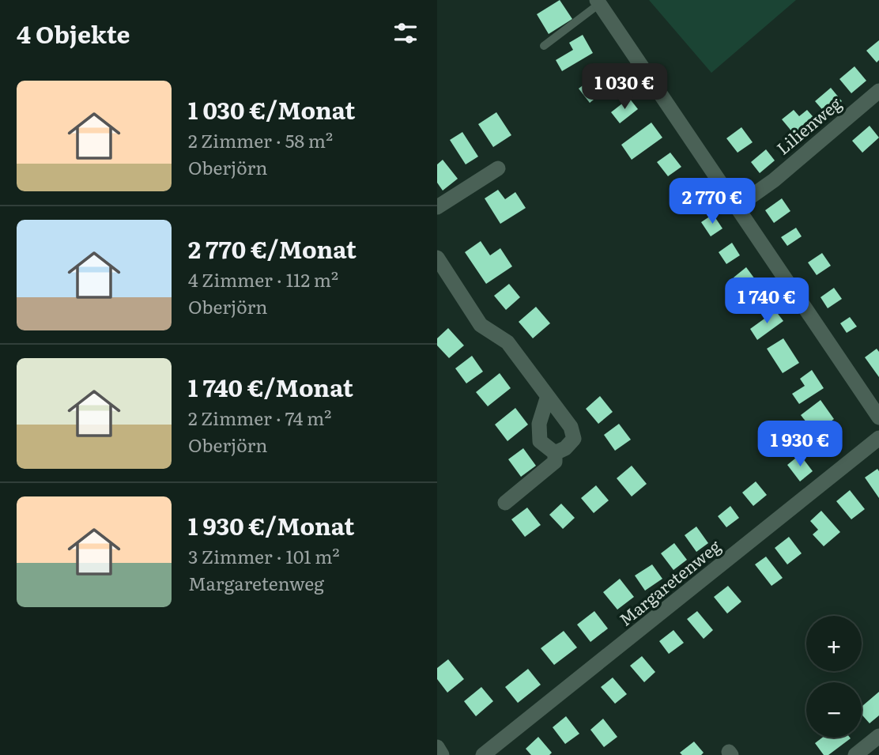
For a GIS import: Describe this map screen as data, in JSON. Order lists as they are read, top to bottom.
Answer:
{
  "streets": {
    "street": ["Lilienweg", "Margaretenweg"]
  },
  "page": {
    "heading": "4 Objekte",
    "price": [
      "1 030 €",
      "2 770 €",
      "1 740 €",
      "1 930 €"
    ],
    "list": [
      {
        "name": "1 030 €/Monat",
        "note": "2 Zimmer · 58 m² · Oberjörn"
      },
      {
        "name": "2 770 €/Monat",
        "note": "4 Zimmer · 112 m² · Oberjörn"
      },
      {
        "name": "1 740 €/Monat",
        "note": "2 Zimmer · 74 m² · Oberjörn"
      },
      {
        "name": "1 930 €/Monat",
        "note": "3 Zimmer · 101 m² · Margaretenweg"
      }
    ],
    "map_buttons": ["+", "−"]
  }
}
